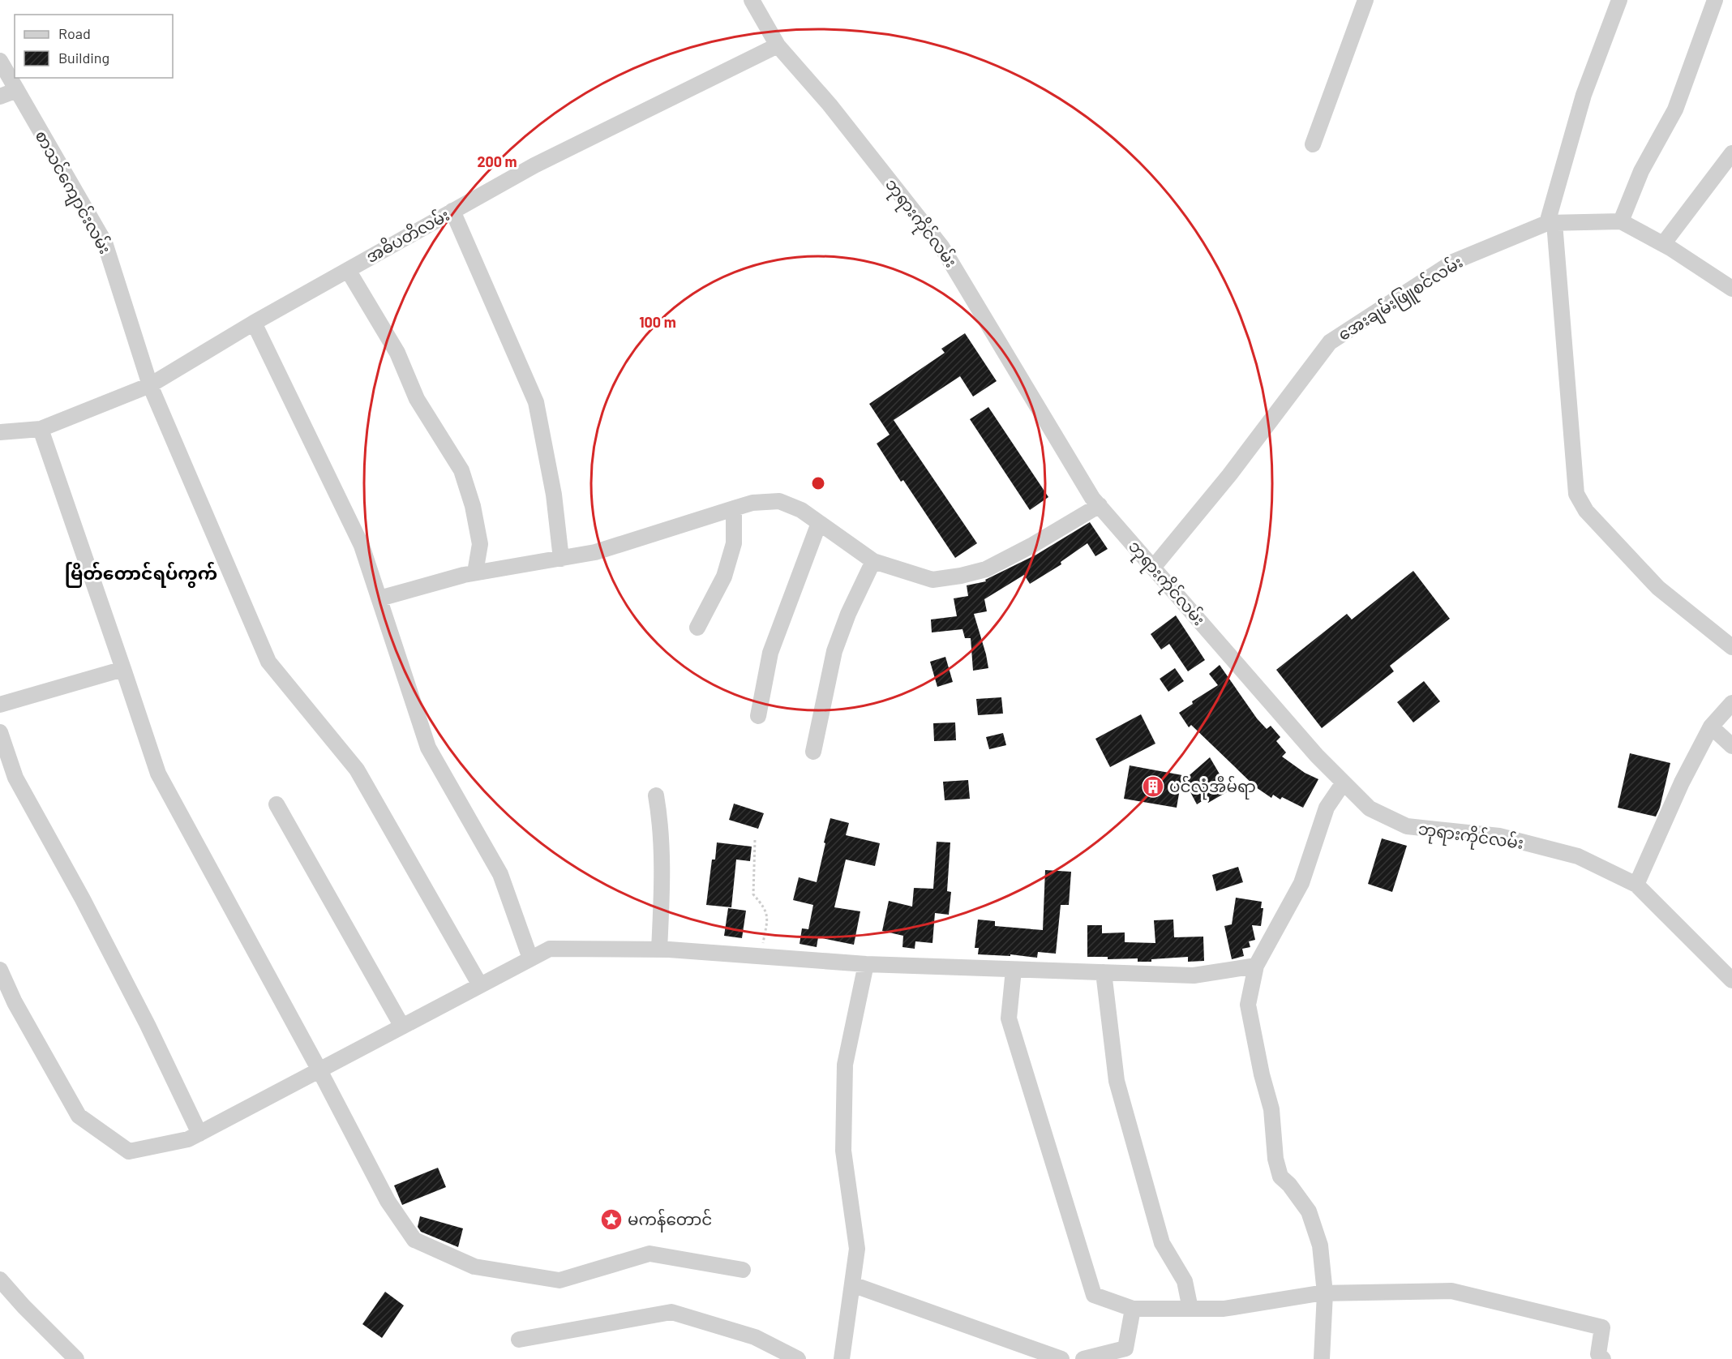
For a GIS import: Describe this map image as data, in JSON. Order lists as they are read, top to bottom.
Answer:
{
  "streets": {
    "street": [
      "စာသင်ကျောင်းလမ်း",
      "ဘုရားကိုင်လမ်း",
      "အဓိပတိလမ်း",
      "အေးချမ်းဖြူစင်လမ်း"
    ]
  },
  "crossings": [
    ["စာသင်ကျောင်းလမ်း", "အဓိပတိလမ်း"],
    ["ဘုရားကိုင်လမ်း", "အဓိပတိလမ်း"],
    ["ဘုရားကိုင်လမ်း", "အေးချမ်းဖြူစင်လမ်း"]
  ],
  "districts": ["မြိတ်တောင်ရပ်ကွက်"],
  "places": {
    "building": ["ပင်လုံအိမ်ရာ"],
    "place": ["မကန်တောင်"]
  },
  "legend": ["Road", "Building"],
  "rings": ["200 m", "100 m"]
}
